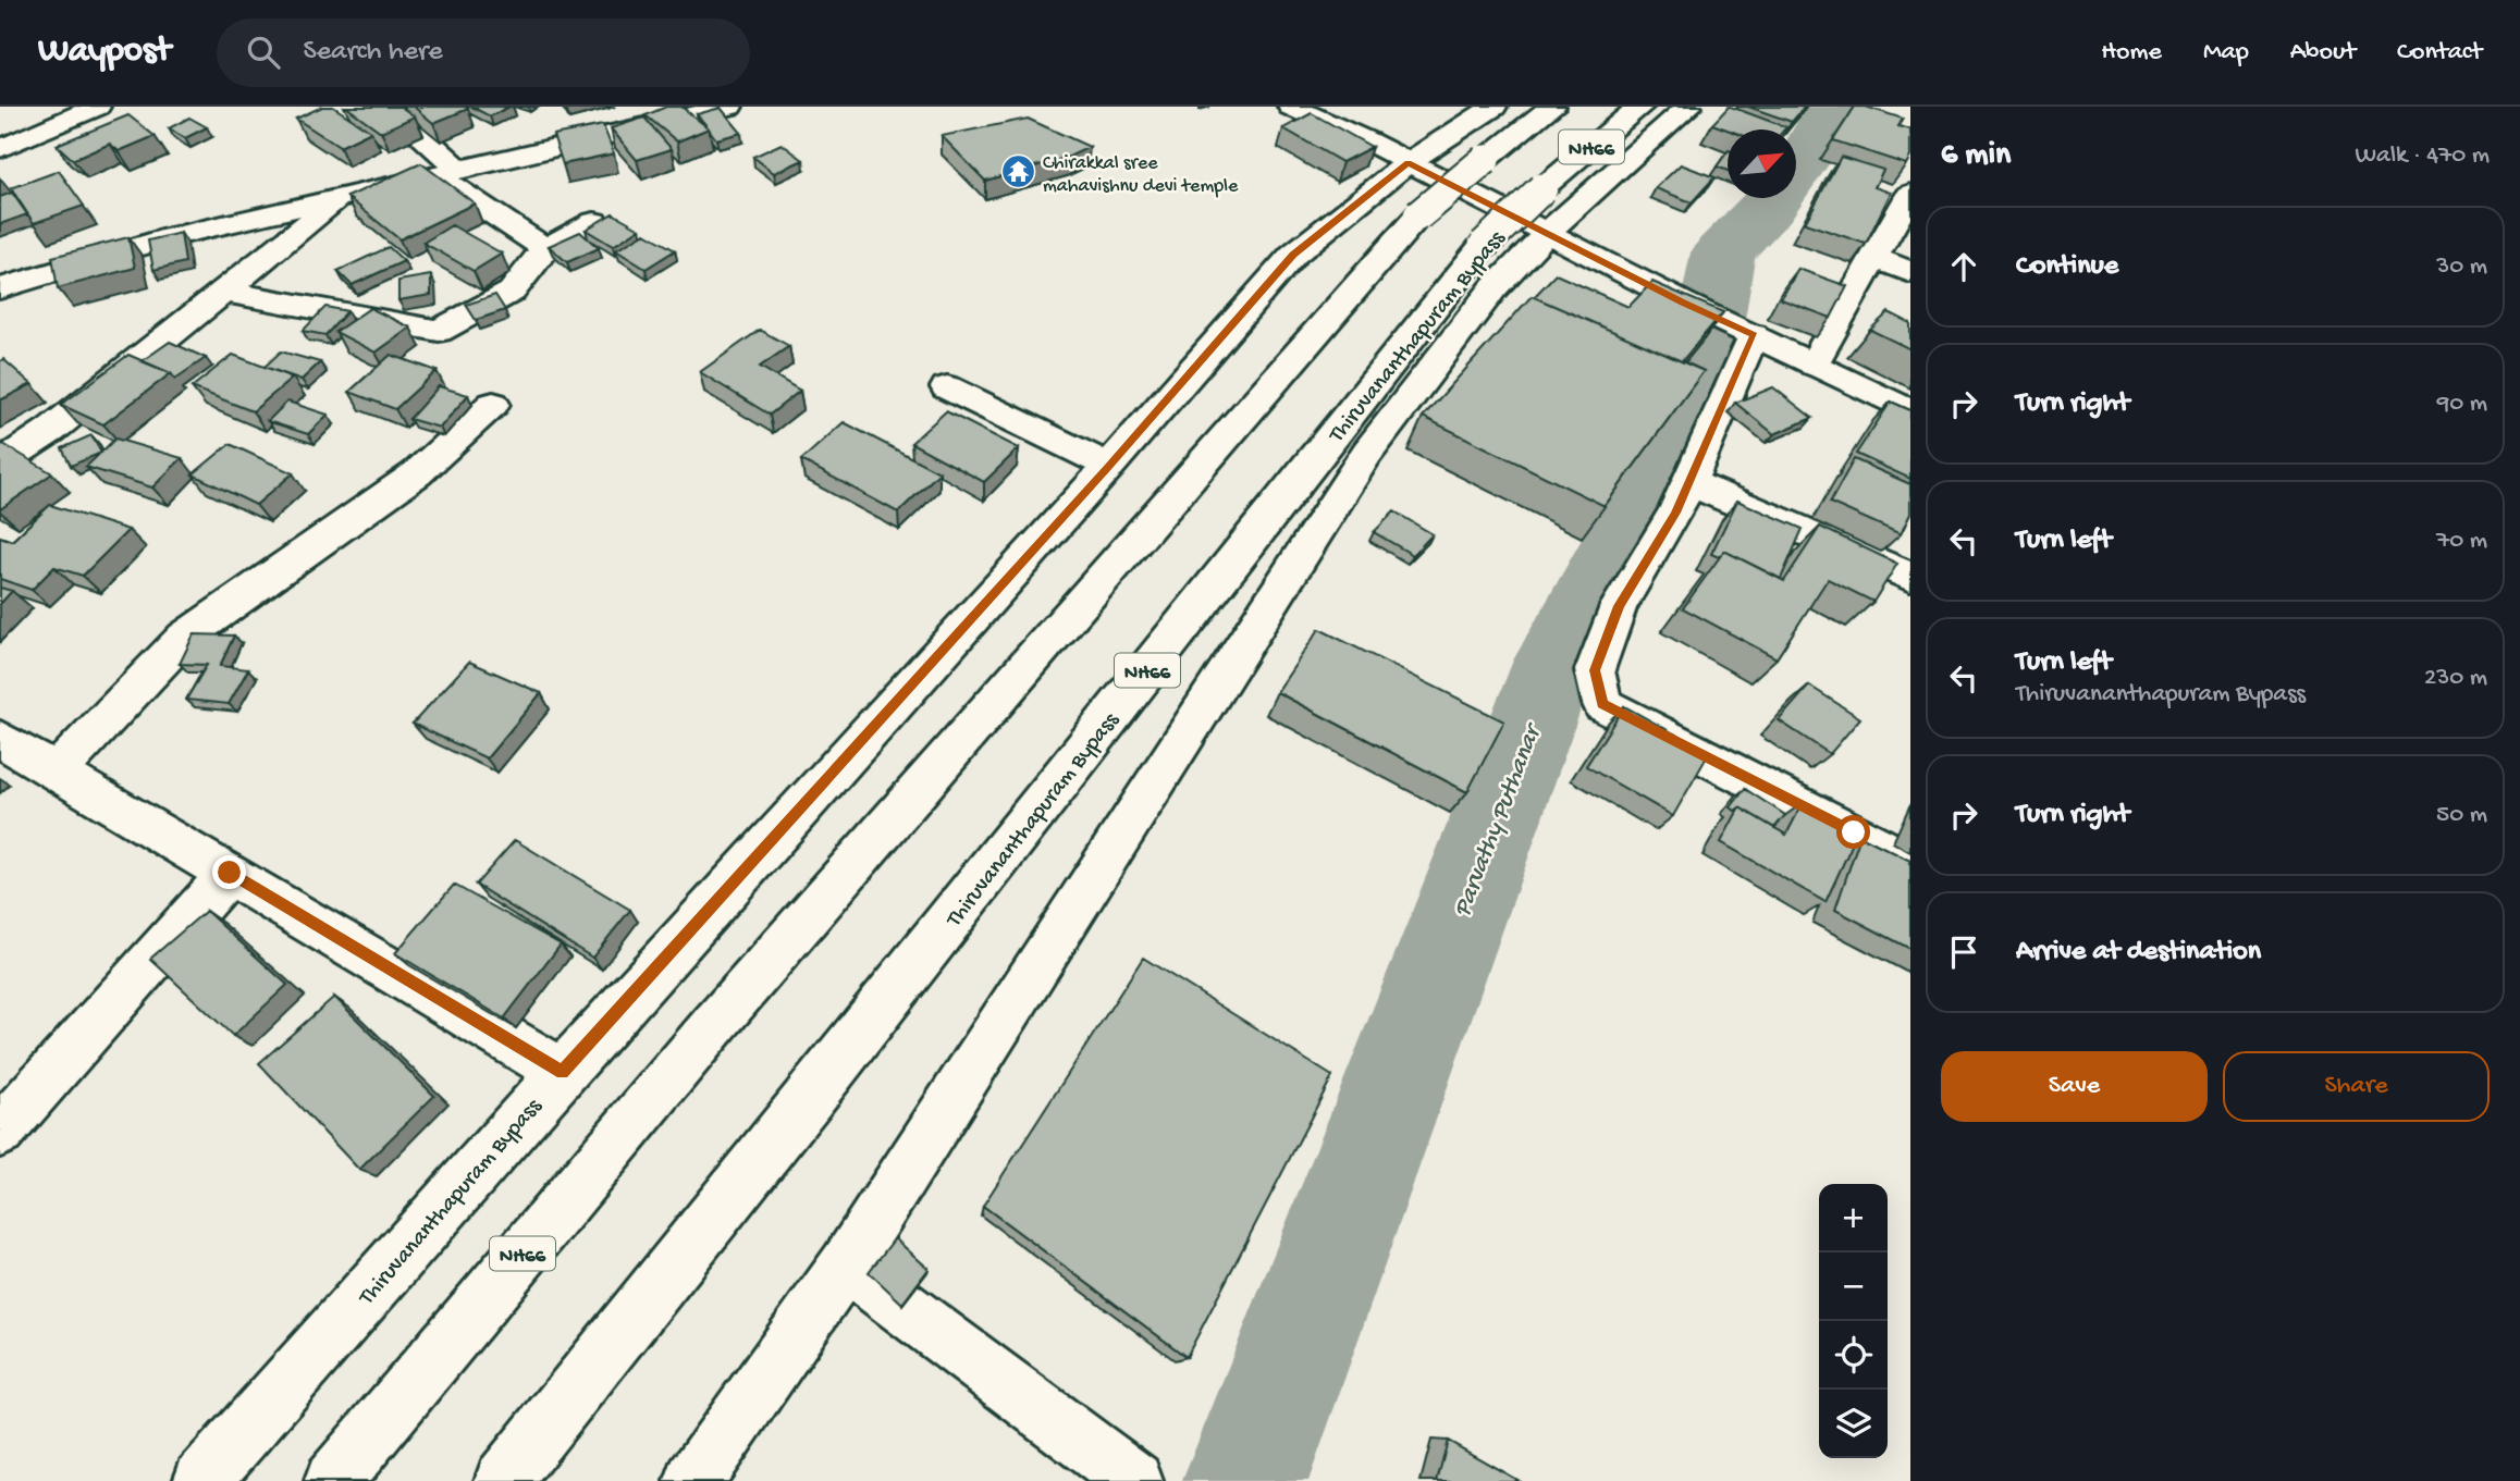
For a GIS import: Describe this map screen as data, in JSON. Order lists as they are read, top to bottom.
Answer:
{
  "streets": {
    "main road": ["NH66", "Thiruvananthapuram Bypass"]
  },
  "water": ["Parvathy Puthanar"],
  "places": {
    "temple": ["Chirakkal sree mahavishnu devi temple"]
  },
  "north": "top right",
  "page": {
    "header": "Waypost",
    "search": "Search here",
    "nav": [
      "Home",
      "Map",
      "About",
      "Contact"
    ],
    "heading": ["6 min", "Walk · 470 m"],
    "list": [
      ["Continue", "30 m"],
      ["Turn right", "90 m"],
      ["Turn left", "70 m"],
      ["Turn left", "Thiruvananthapuram Bypass", "230 m"],
      ["Turn right", "50 m"],
      "Arrive at destination"
    ],
    "buttons": ["Save", "Share"],
    "map_buttons": ["+", "−"]
  }
}
